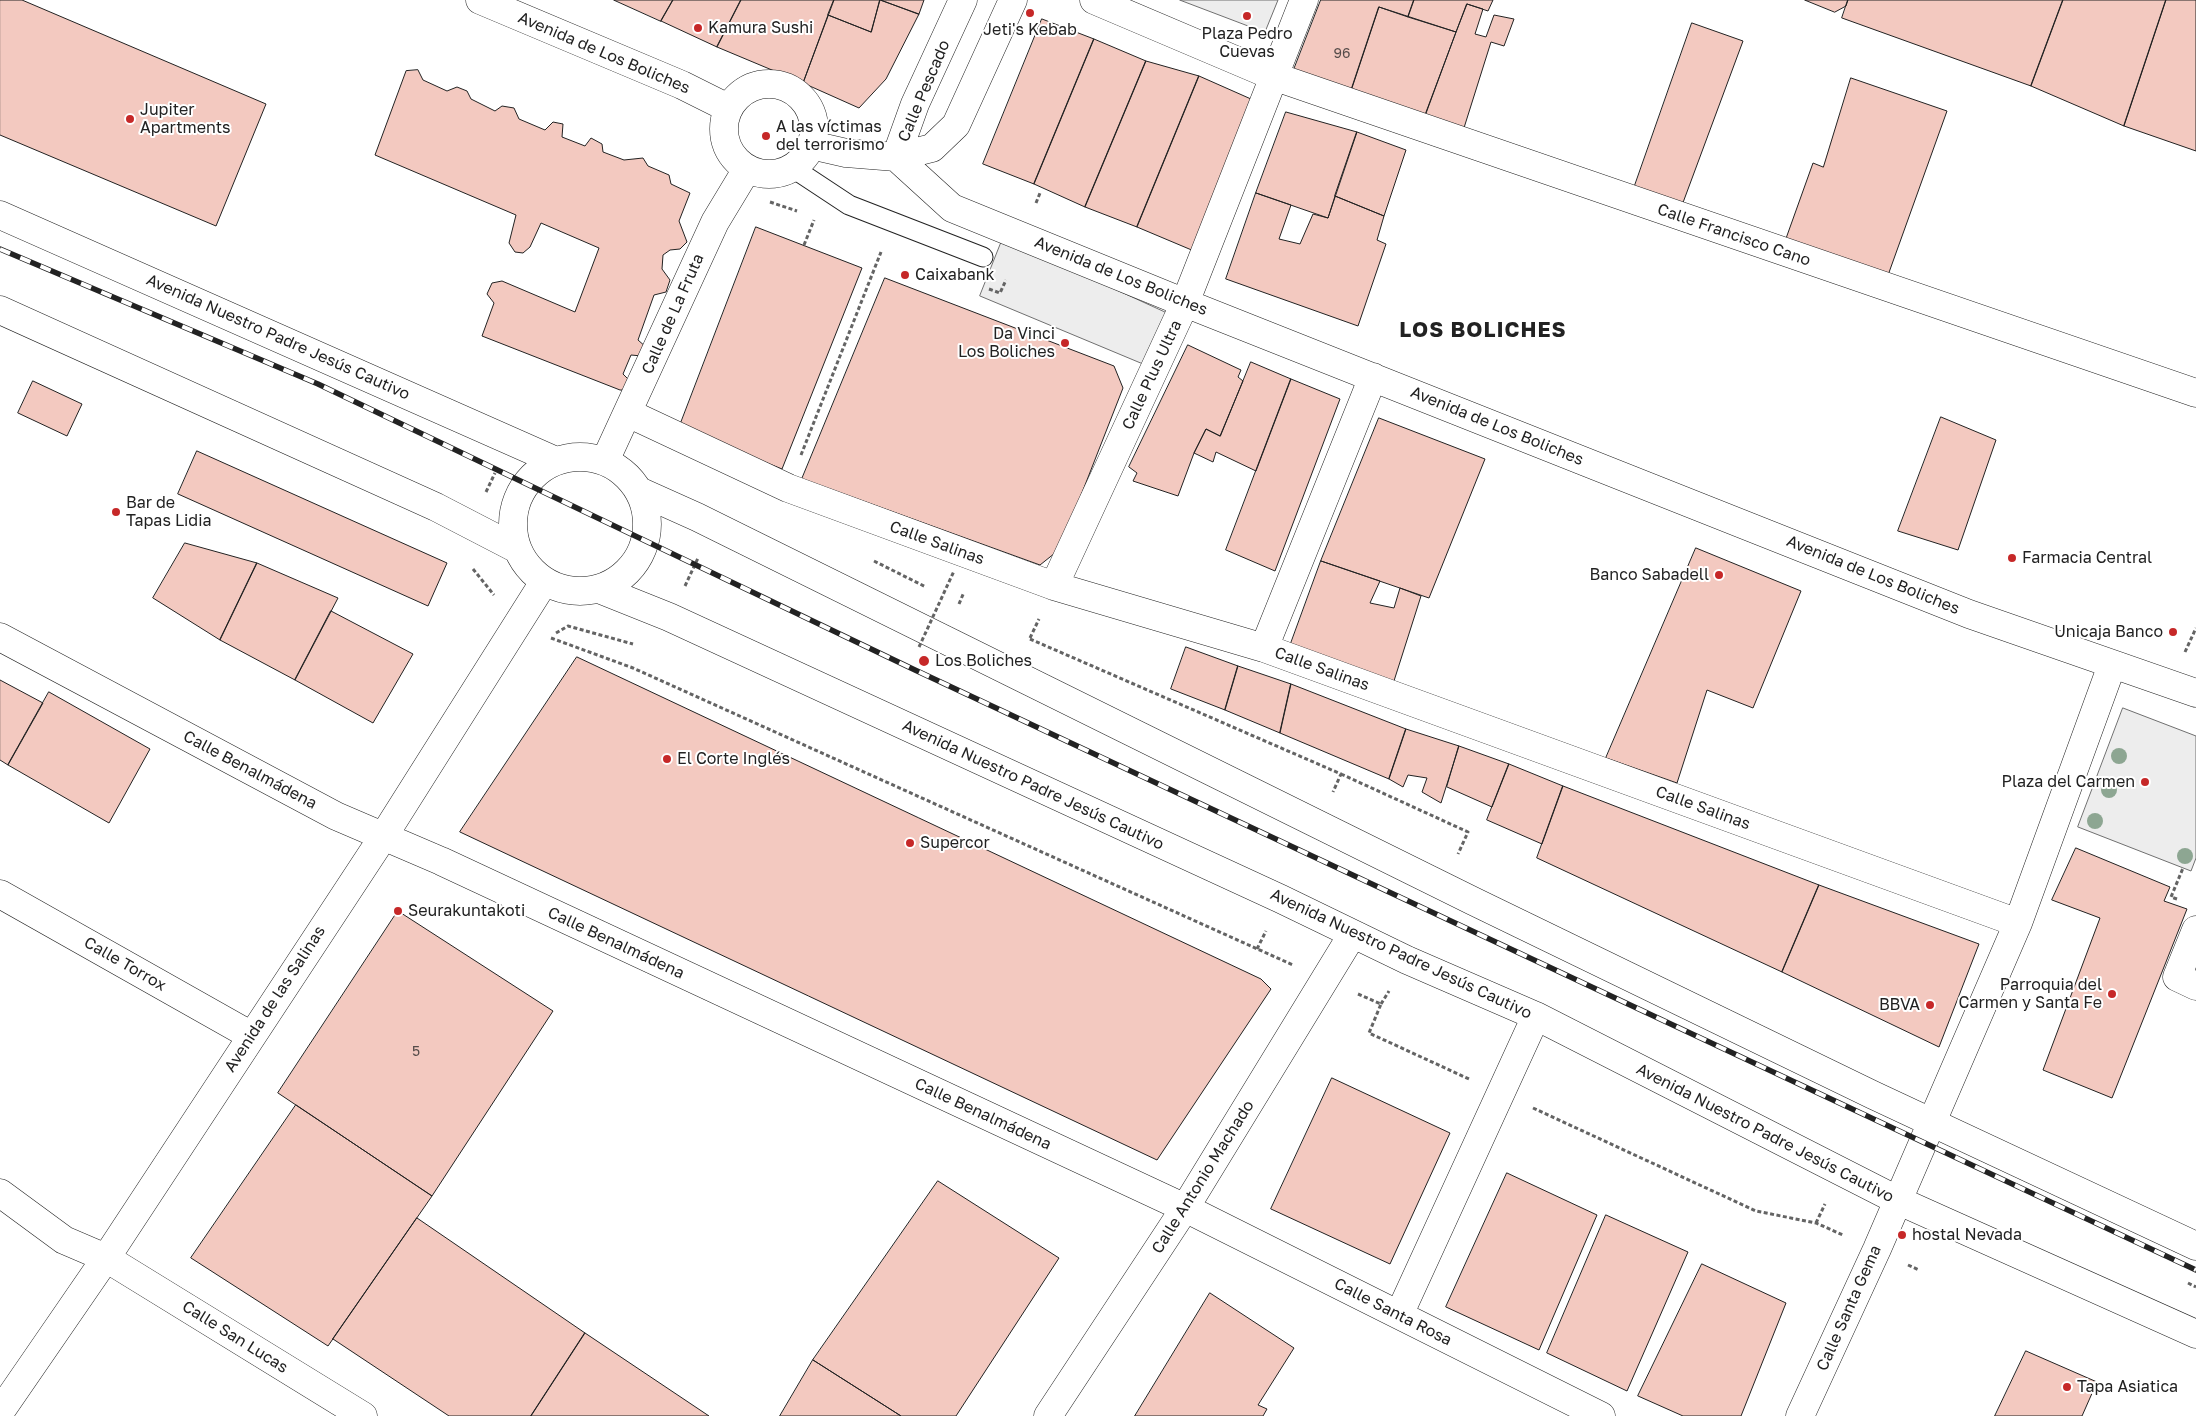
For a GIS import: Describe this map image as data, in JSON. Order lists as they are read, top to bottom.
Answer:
{
  "streets": {
    "street": [
      "Avenida de Los Boliches",
      "Calle Pescado",
      "Calle Francisco Cano",
      "Calle de La Fruta",
      "Avenida Nuestro Padre Jesús Cautivo",
      "Calle Plus Ultra",
      "Calle Salinas",
      "Calle Benalmádena",
      "Calle Torrox",
      "Avenida de las Salinas",
      "Calle Antonio Machado",
      "Calle Santa Gema",
      "Calle Santa Rosa",
      "Calle San Lucas"
    ]
  },
  "crossings": [
    ["Avenida de Los Boliches", "Calle Pescado"],
    ["Avenida de Los Boliches", "Calle de La Fruta"],
    ["Avenida de Los Boliches", "Calle Plus Ultra"],
    ["Avenida de Los Boliches", "Calle Santa Gema"],
    ["Calle Francisco Cano", "Calle Plus Ultra"],
    ["Calle de La Fruta", "Avenida Nuestro Padre Jesús Cautivo"],
    ["Calle de La Fruta", "Calle Salinas"],
    ["Calle de La Fruta", "Avenida de las Salinas"],
    ["Avenida Nuestro Padre Jesús Cautivo", "Avenida de las Salinas"],
    ["Avenida Nuestro Padre Jesús Cautivo", "Calle Antonio Machado"],
    ["Avenida Nuestro Padre Jesús Cautivo", "Calle Santa Gema"],
    ["Calle Plus Ultra", "Calle Salinas"],
    ["Calle Salinas", "Calle Santa Gema"],
    ["Calle Benalmádena", "Avenida de las Salinas"],
    ["Calle Benalmádena", "Calle Antonio Machado"],
    ["Calle Benalmádena", "Calle Santa Rosa"],
    ["Calle Torrox", "Avenida de las Salinas"],
    ["Avenida de las Salinas", "Calle San Lucas"],
    ["Calle Antonio Machado", "Calle Santa Rosa"]
  ],
  "districts": ["LOS BOLICHES"],
  "places": [
    "Jeti's Kebab",
    "Plaza Pedro Cuevas",
    "Kamura Sushi",
    "Jupiter Apartments",
    "A las víctimas del terrorismo",
    "Caixabank",
    "Da Vinci Los Boliches",
    "Bar de Tapas Lidia",
    "Farmacia Central",
    "Banco Sabadell",
    "Unicaja Banco",
    "Los Boliches",
    "El Corte Inglés",
    "Plaza del Carmen",
    "Supercor",
    "Seurakuntakoti",
    "Parroquia del Carmen y Santa Fe",
    "BBVA",
    "hostal Nevada",
    "Tapa Asiatica"
  ],
  "house_numbers": ["96", "5"]
}
